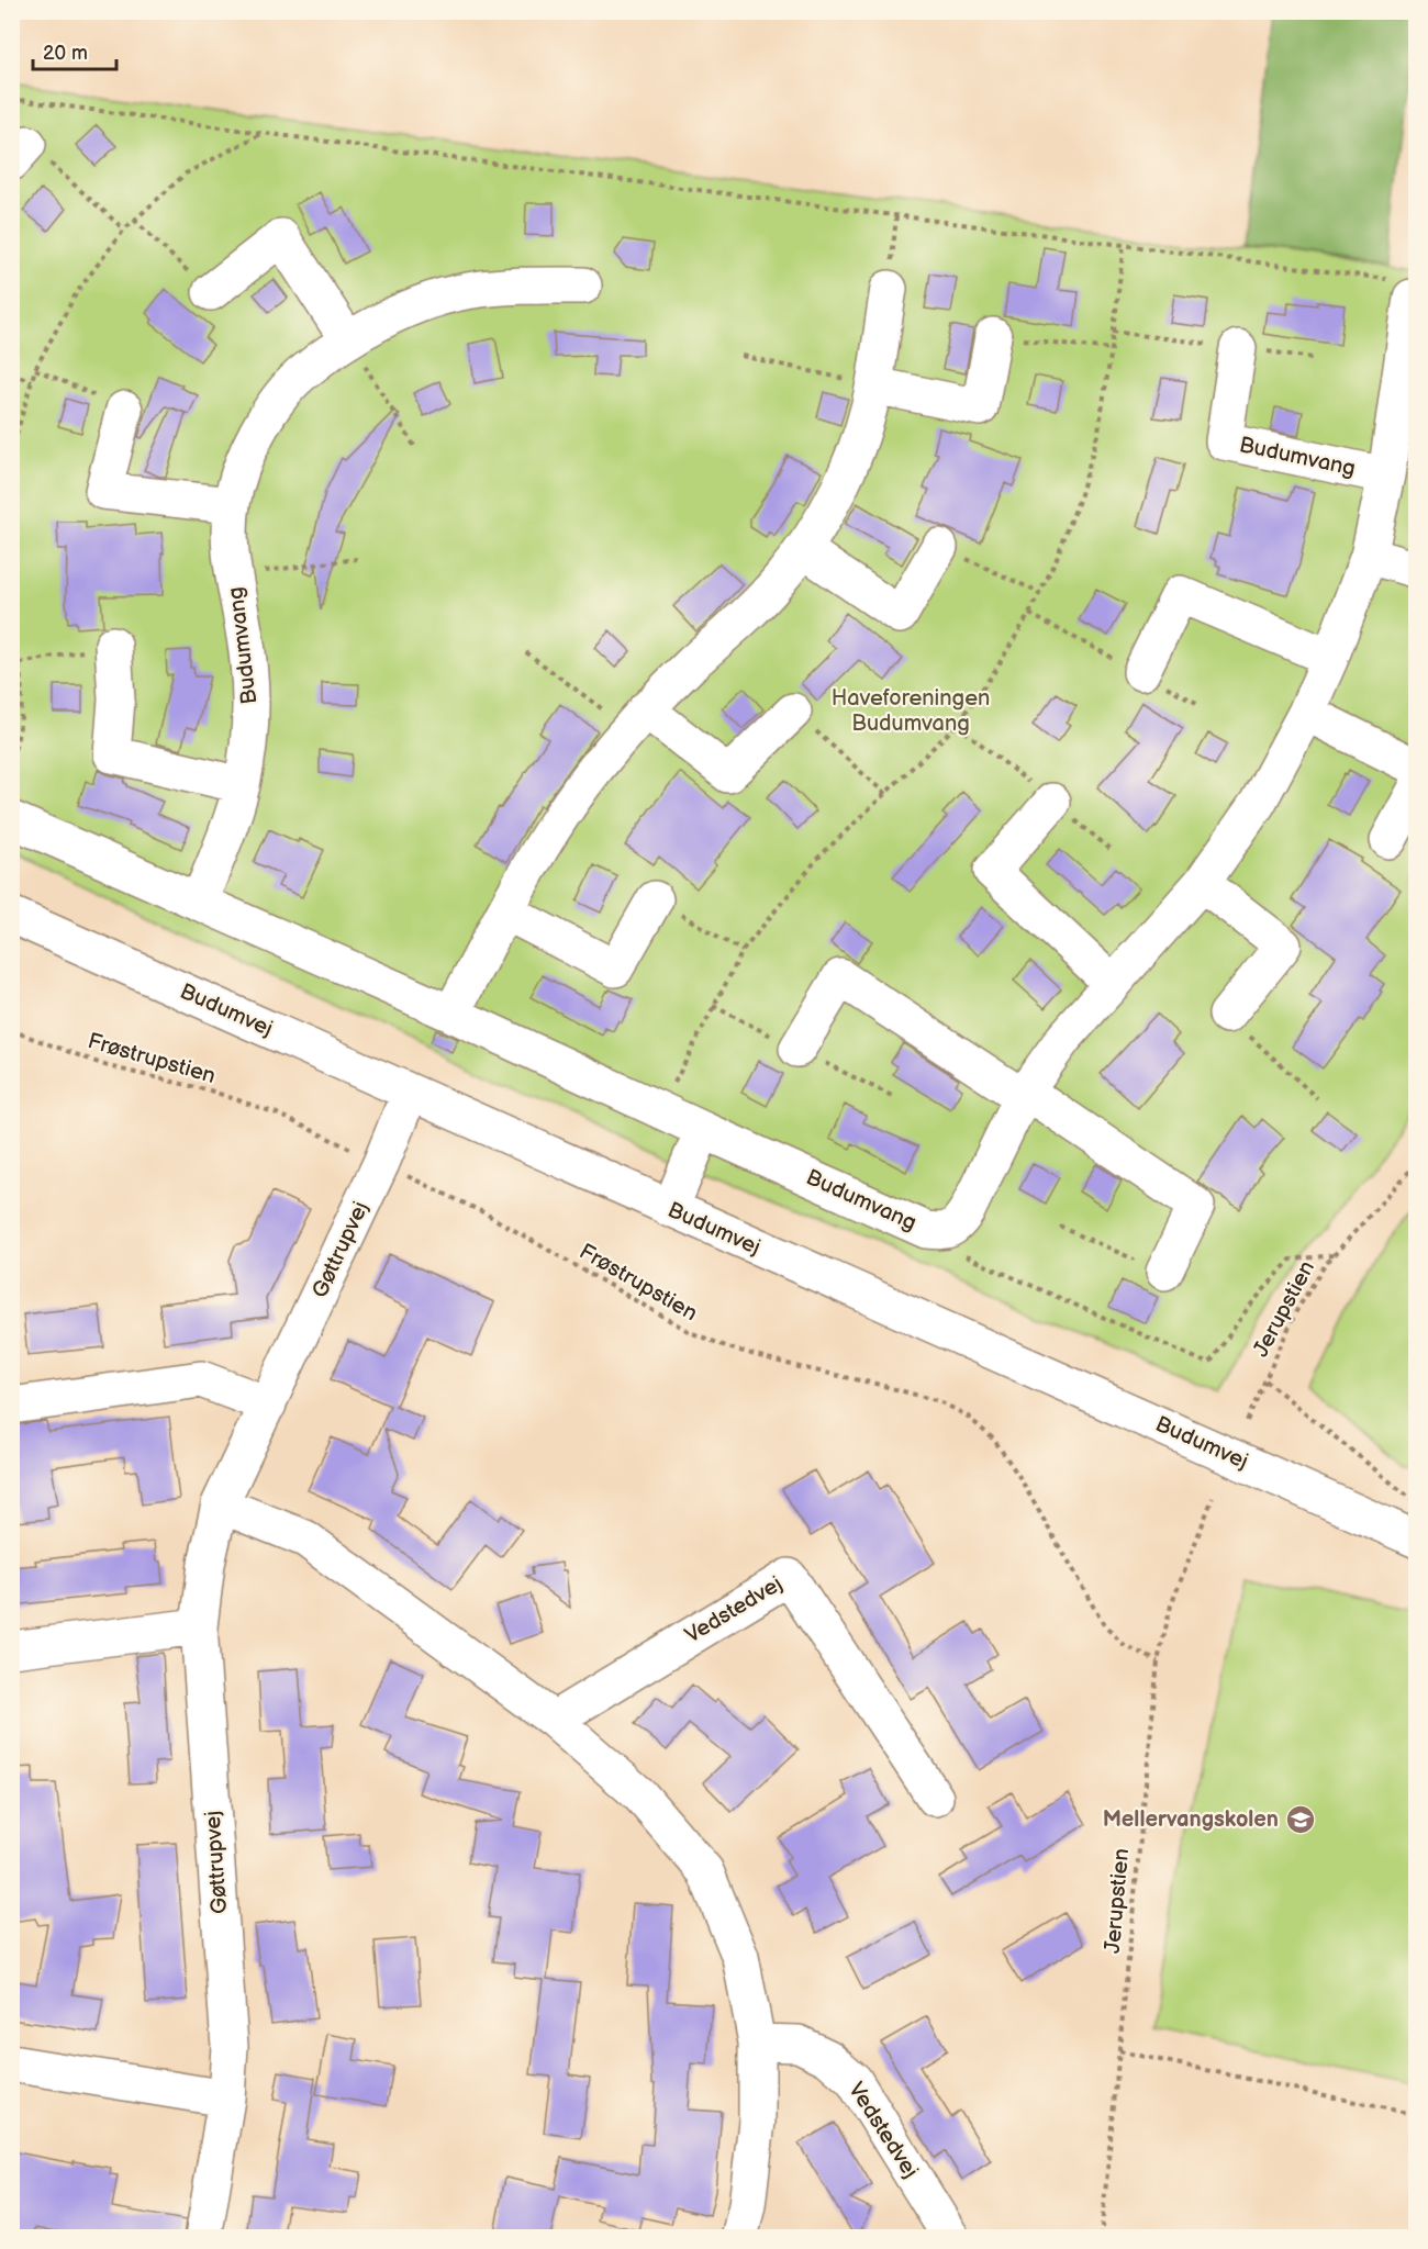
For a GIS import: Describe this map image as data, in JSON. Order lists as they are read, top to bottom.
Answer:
{
  "streets": {
    "street": [
      "Budumvang",
      "Budumvej",
      "Gøttrupvej",
      "Vedstedvej"
    ],
    "path": ["Frøstrupstien", "Jerupstien"]
  },
  "crossings": [
    ["Budumvej", "Gøttrupvej"],
    ["Frøstrupstien", "Gøttrupvej"],
    ["Frøstrupstien", "Jerupstien"]
  ],
  "parks": ["Haveforeningen Budumvang"],
  "places": {
    "school or university": ["Mellervangskolen"]
  },
  "scale_bar": "20 m"
}
